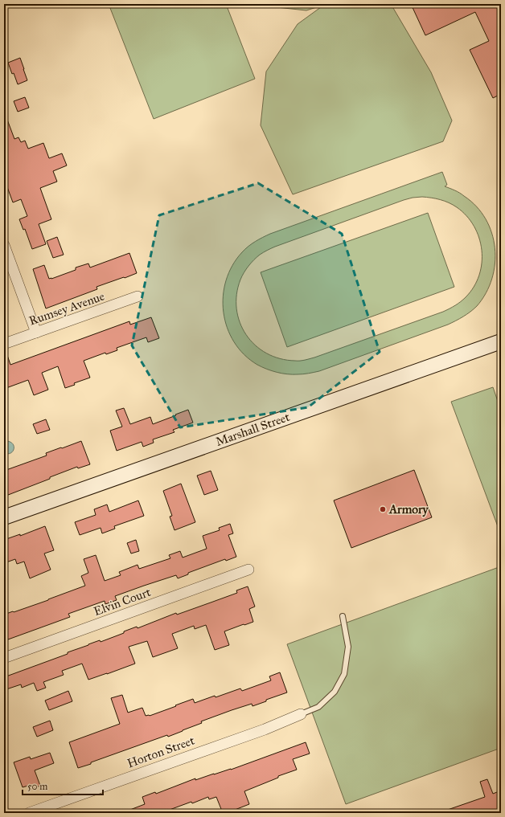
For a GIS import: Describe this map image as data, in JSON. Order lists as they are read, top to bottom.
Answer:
{
  "streets": {
    "street": [
      "Rumsey Avenue",
      "Marshall Street",
      "Elvin Court",
      "Horton Street"
    ]
  },
  "places": ["Armory"],
  "scale_bar": "50 m"
}
